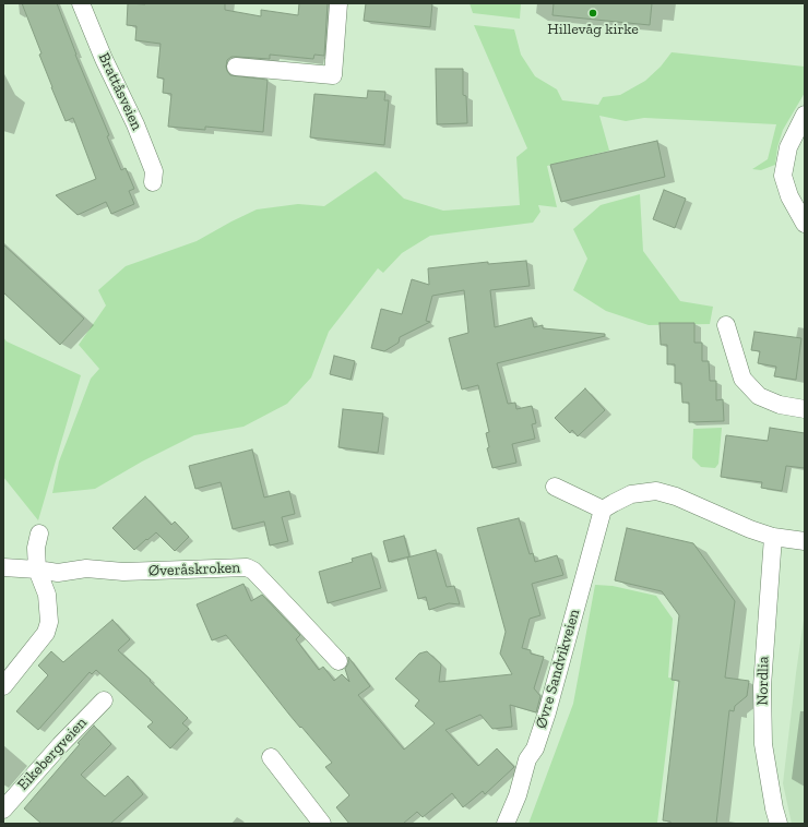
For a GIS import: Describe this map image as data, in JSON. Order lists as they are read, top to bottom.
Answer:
{
  "streets": {
    "street": [
      "Brattåsveien",
      "Øveråskroken",
      "Øvre Sandvikveien",
      "Nordlia",
      "Eikebergveien"
    ]
  },
  "places": ["Hillevåg kirke"]
}
